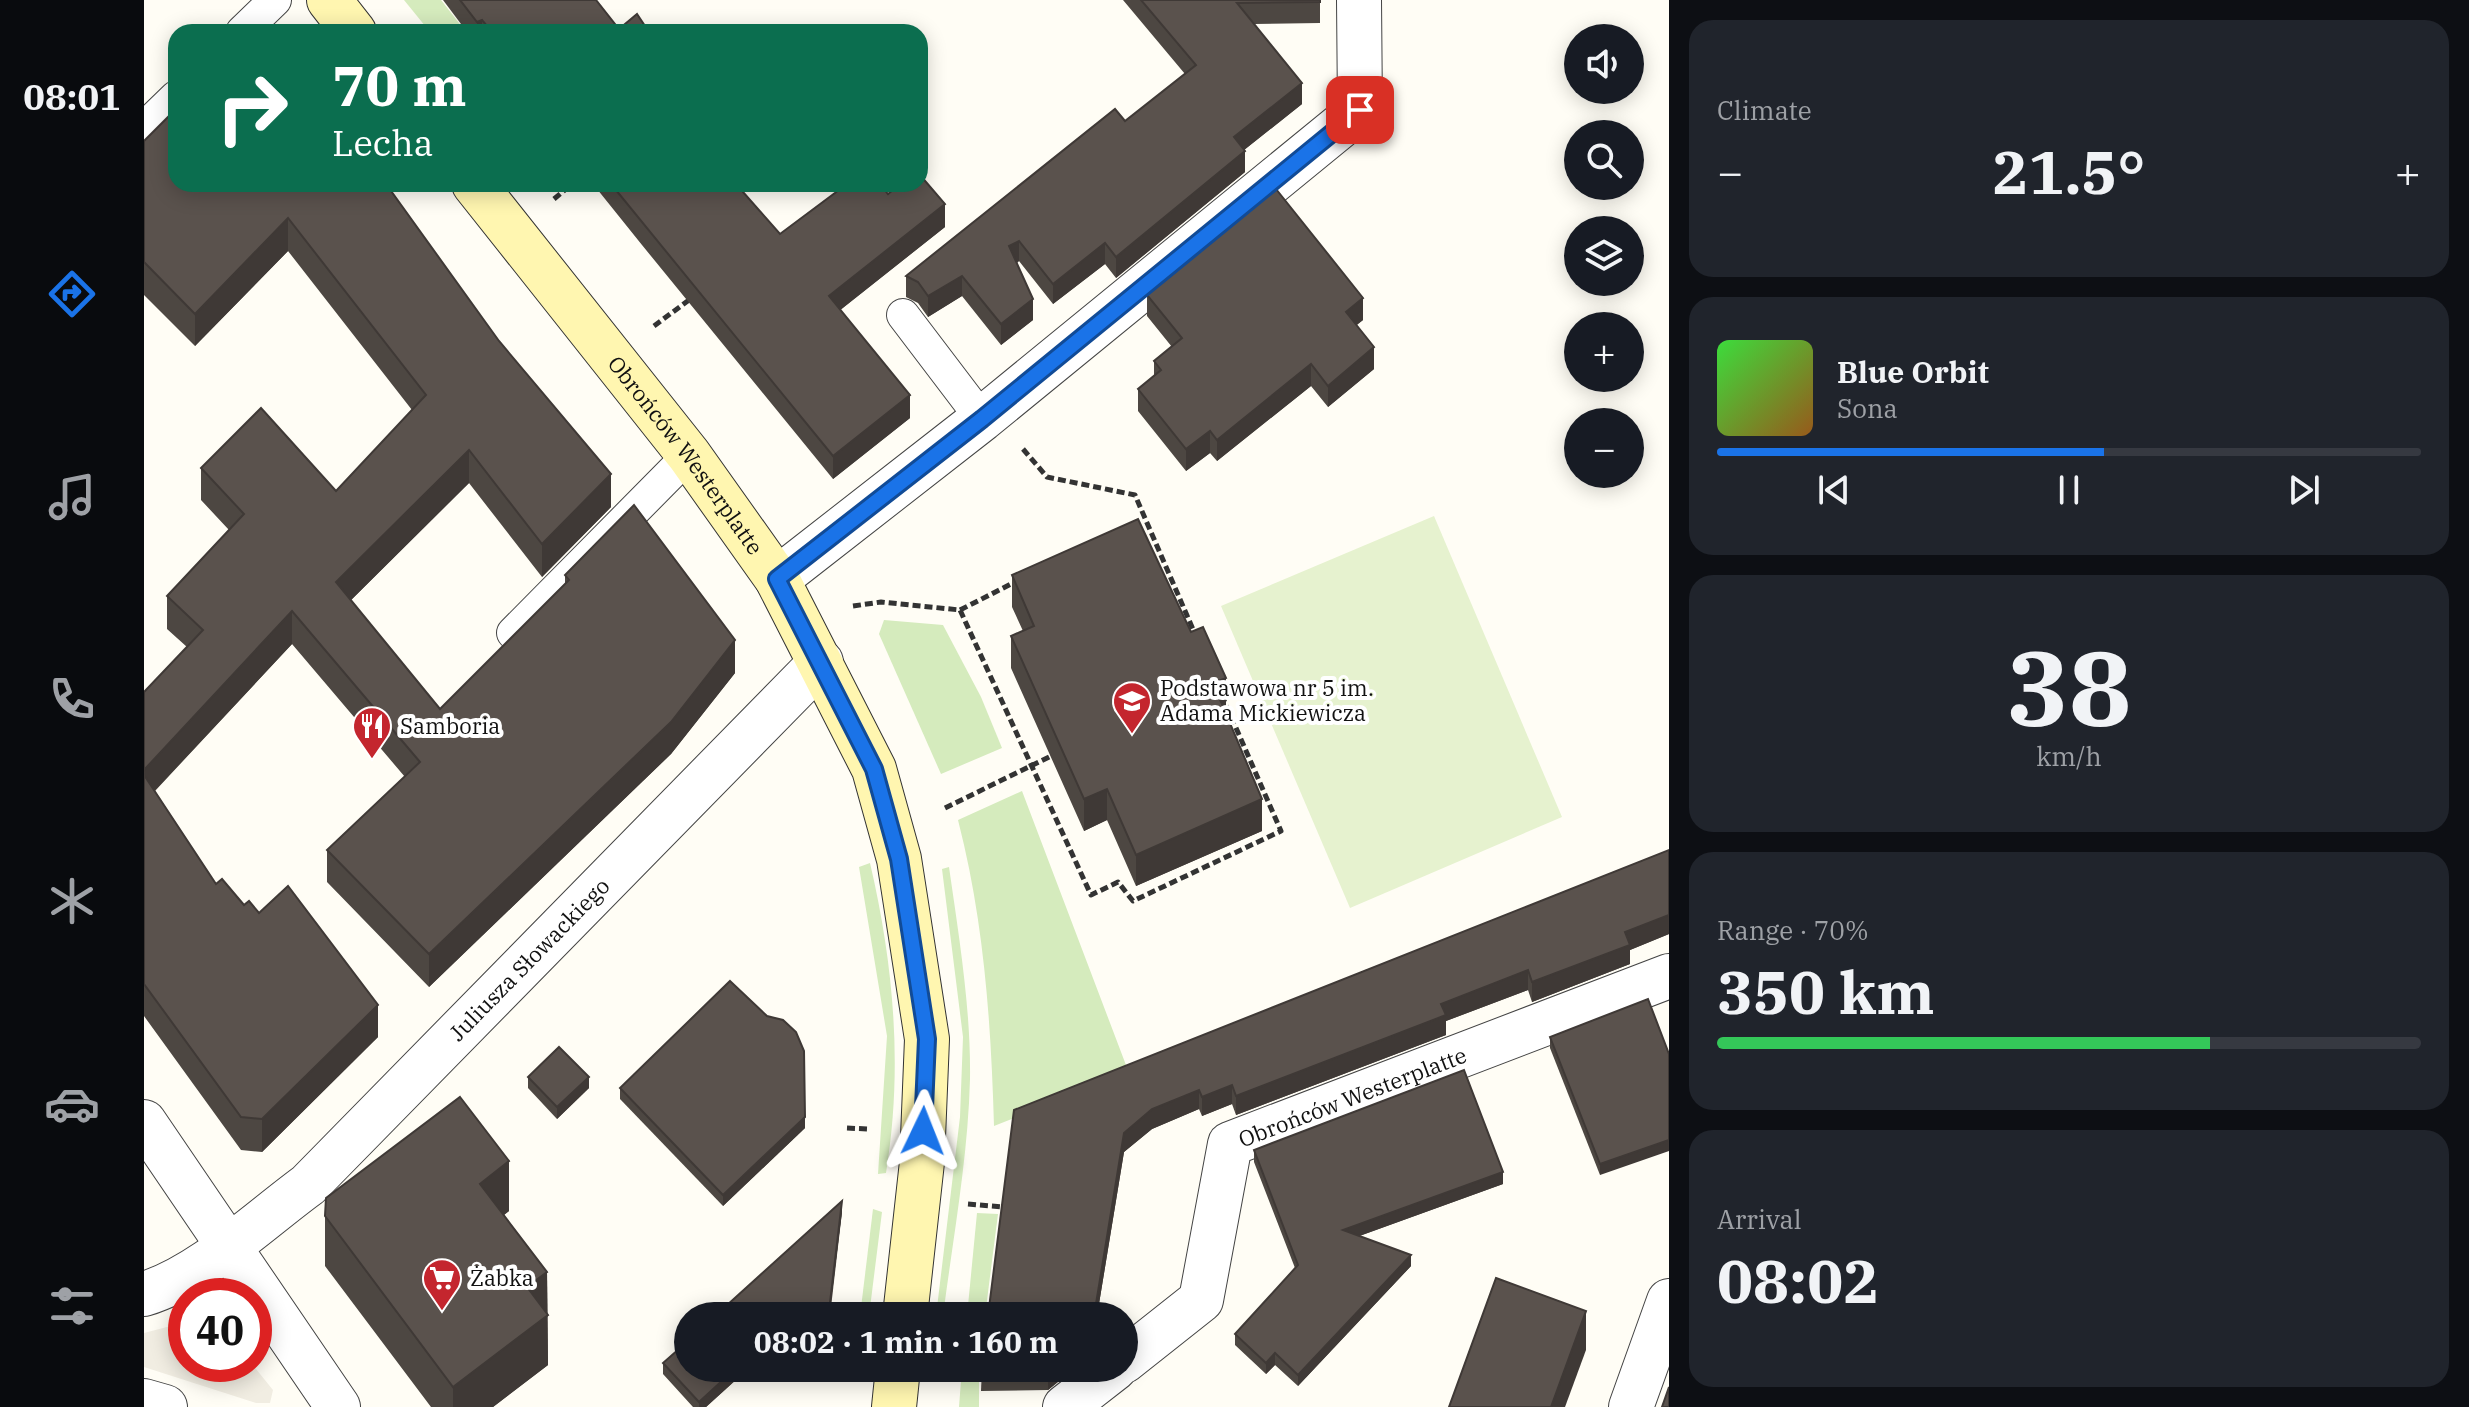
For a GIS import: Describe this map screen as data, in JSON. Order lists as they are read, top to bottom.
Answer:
{
  "streets": {
    "street": ["Obrońców Westerplatte", "Juliusza Słowackiego"]
  },
  "crossings": [
    ["Obrońców Westerplatte", "Juliusza Słowackiego"]
  ],
  "places": {
    "school or university": ["Podstawowa nr 5 im. Adama Mickiewicza"],
    "restaurant": ["Samboria"],
    "supermarket": ["Żabka"]
  },
  "page": {
    "tabs": "08:01",
    "tile": [
      "Climate",
      ["38", "km/h"],
      ["Range · 70%", "350 km"],
      ["Arrival", "08:02"]
    ],
    "map_buttons": ["+", "−"],
    "turn": ["70 m", "Lecha"],
    "heat": ["−", "21.5°", "+"],
    "song": ["Blue Orbit", "Sona"],
    "limit": "40",
    "trip": "08:02 · 1 min · 160 m"
  }
}
